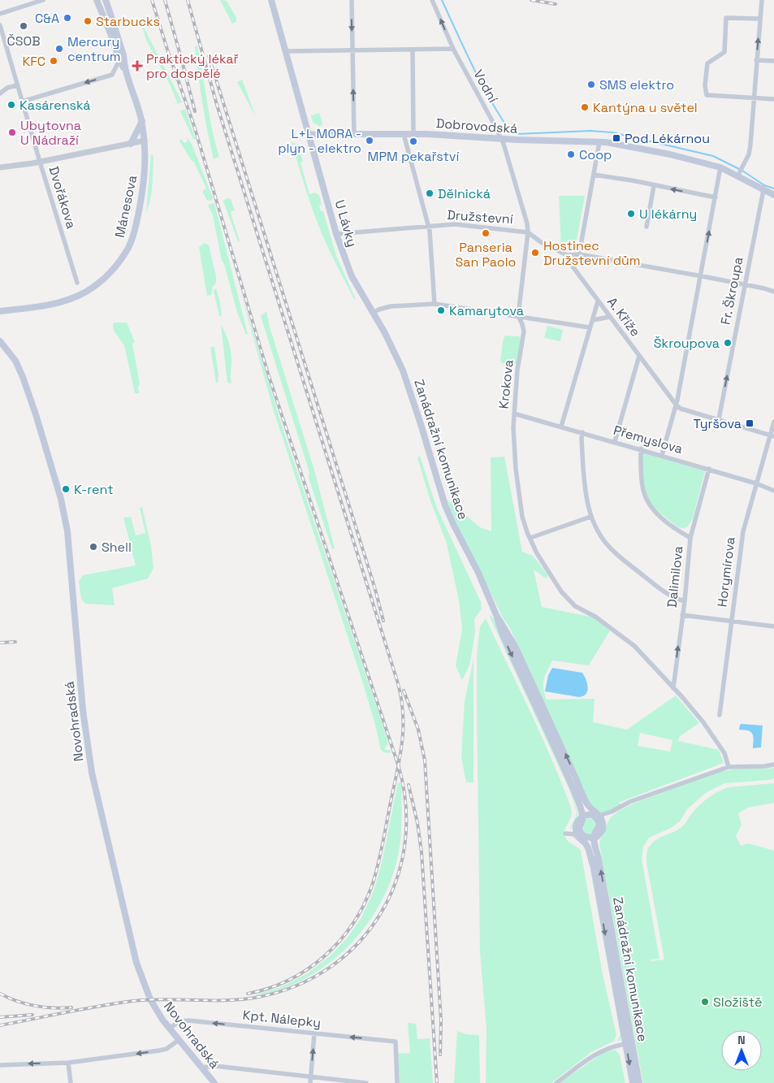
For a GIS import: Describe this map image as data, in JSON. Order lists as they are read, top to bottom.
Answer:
{
  "streets": {
    "main road": [
      "Dobrovodská",
      "Mánesova",
      "U Lávky",
      "Zanádražní komunikace",
      "Novohradská"
    ],
    "street": [
      "Vodní",
      "Dvořákova",
      "Družstevní",
      "Fr. Škroupa",
      "A. Kříže",
      "Krokova",
      "Přemyslova",
      "Horymírova",
      "Dalimilova",
      "Kpt. Nálepky"
    ]
  },
  "crossings": [
    ["Vodní", "Dobrovodská"],
    ["Vodní", "Družstevní"],
    ["Vodní", "Krokova"],
    ["Dobrovodská", "U Lávky"],
    ["Dobrovodská", "Fr. Škroupa"],
    ["Družstevní", "U Lávky"],
    ["Družstevní", "A. Kříže"],
    ["Družstevní", "Krokova"],
    ["U Lávky", "Zanádražní komunikace"],
    ["Krokova", "Přemyslova"],
    ["Krokova", "Dalimilova"],
    ["Přemyslova", "Horymírova"],
    ["Přemyslova", "Dalimilova"],
    ["Novohradská", "Kpt. Nálepky"]
  ],
  "one_way": ["Fr. Škroupa", "Kpt. Nálepky"],
  "places": {
    "other": [
      "C&A",
      "Starbucks",
      "ČSOB",
      "Mercury centrum",
      "KFC",
      "SMS elektro",
      "Kasárenská",
      "Kantýna u světel",
      "Ubytovna U Nádraží",
      "L+L MORA - plyn - elektro",
      "MPM pekařství",
      "Coop",
      "Dělnická",
      "U lékárny",
      "Panseria San Paolo",
      "Hostinec Družstevní dům",
      "Kamarytova",
      "Škroupova",
      "K-rent",
      "Shell",
      "Složiště"
    ],
    "health": ["Praktický lékař pro dospělé"],
    "transit": ["Pod Lékárnou", "Tyršova"]
  },
  "north": "top"
}
